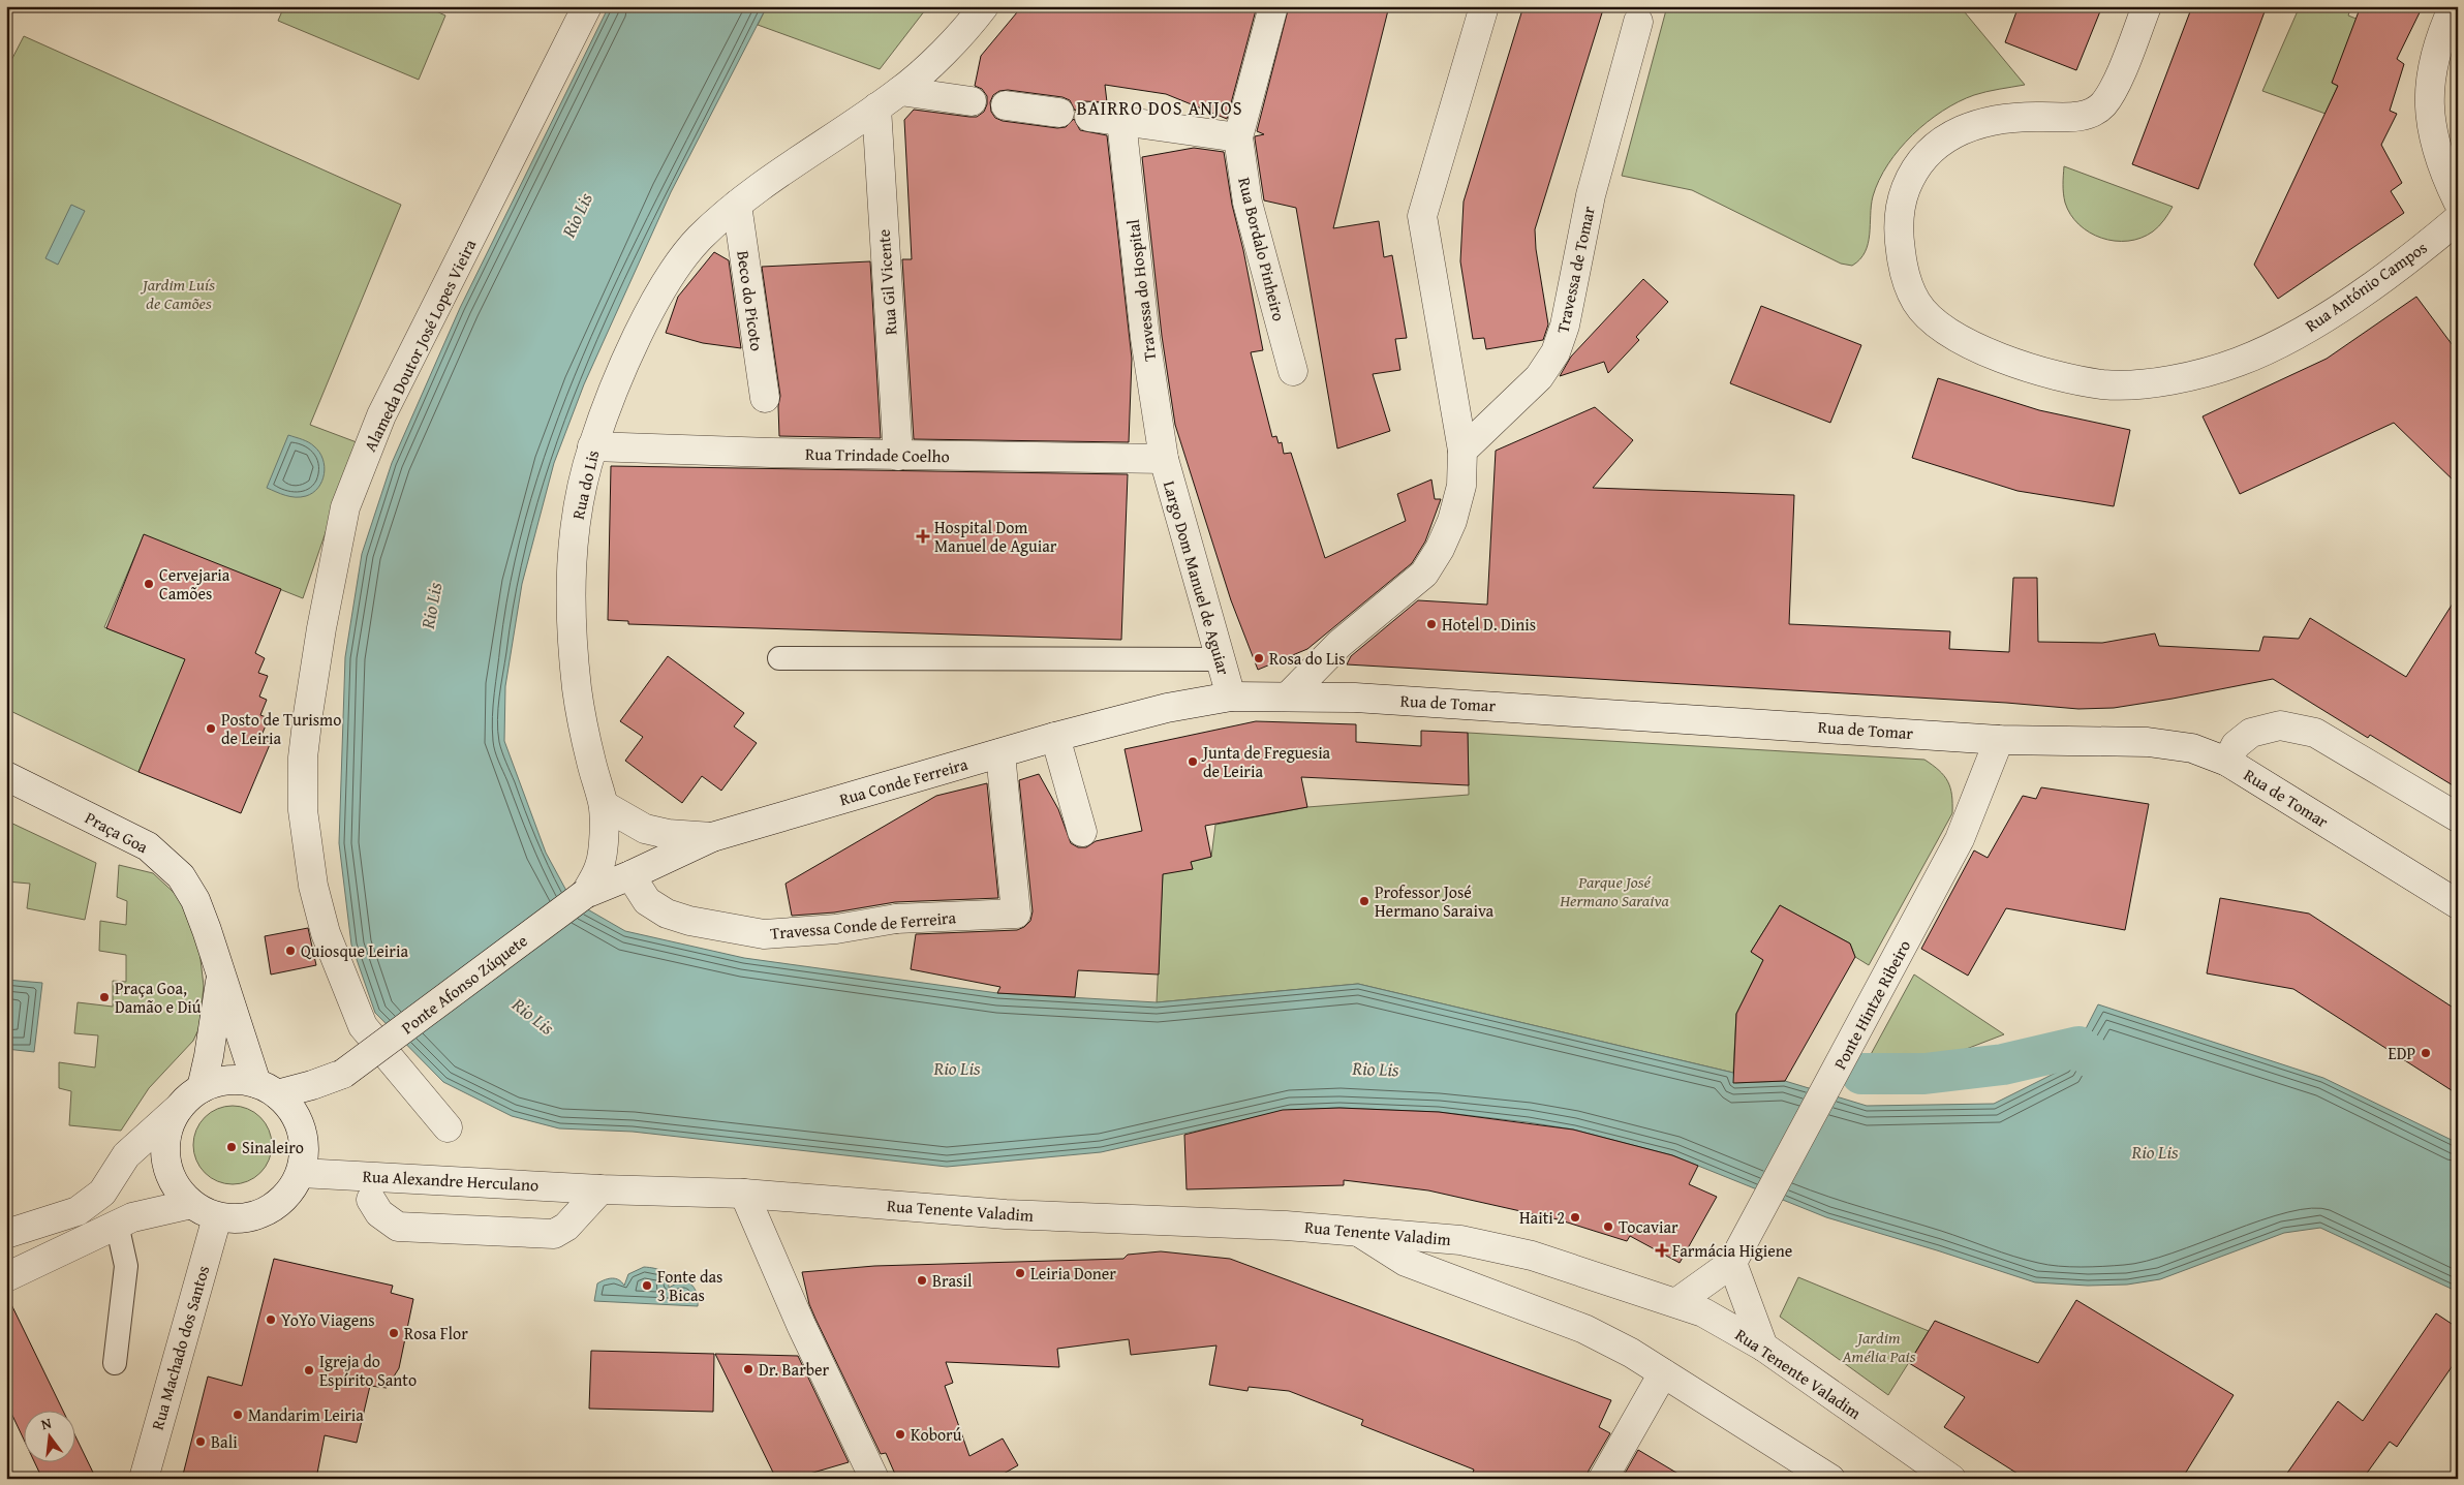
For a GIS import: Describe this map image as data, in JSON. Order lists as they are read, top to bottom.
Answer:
{
  "streets": {
    "street": [
      "Rua Bordalo Pinheiro",
      "Travessa de Tomar",
      "Rua Gil Vicente",
      "Rua António Campos",
      "Travessa do Hospital",
      "Beco do Picoto",
      "Alameda Doutor José Lopes Vieira",
      "Rua Trindade Coelho",
      "Rua do Lis",
      "Largo Dom Manuel de Aguiar",
      "Rua de Tomar",
      "Rua Conde Ferreira",
      "Praça Goa",
      "Travessa Conde de Ferreira",
      "Ponte Afonso Zúquete",
      "Ponte Hintze Ribeiro",
      "Rua Alexandre Herculano",
      "Rua Tenente Valadim",
      "Rua Machado dos Santos"
    ]
  },
  "crossings": [
    ["Rua Gil Vicente", "Rua Trindade Coelho"],
    ["Rua Gil Vicente", "Rua do Lis"],
    ["Travessa do Hospital", "Rua Trindade Coelho"],
    ["Travessa do Hospital", "Largo Dom Manuel de Aguiar"],
    ["Beco do Picoto", "Rua do Lis"],
    ["Rua Trindade Coelho", "Rua do Lis"],
    ["Rua Trindade Coelho", "Largo Dom Manuel de Aguiar"],
    ["Rua do Lis", "Rua Conde Ferreira"],
    ["Rua do Lis", "Ponte Afonso Zúquete"],
    ["Largo Dom Manuel de Aguiar", "Rua de Tomar"],
    ["Largo Dom Manuel de Aguiar", "Rua Conde Ferreira"],
    ["Rua de Tomar", "Rua Conde Ferreira"],
    ["Rua de Tomar", "Ponte Hintze Ribeiro"],
    ["Rua Conde Ferreira", "Travessa Conde de Ferreira"],
    ["Rua Conde Ferreira", "Ponte Afonso Zúquete"],
    ["Praça Goa", "Ponte Afonso Zúquete"],
    ["Praça Goa", "Rua Alexandre Herculano"],
    ["Praça Goa", "Rua Machado dos Santos"],
    ["Ponte Afonso Zúquete", "Rua Alexandre Herculano"],
    ["Ponte Afonso Zúquete", "Rua Machado dos Santos"],
    ["Ponte Hintze Ribeiro", "Rua Tenente Valadim"],
    ["Rua Alexandre Herculano", "Rua Tenente Valadim"],
    ["Rua Alexandre Herculano", "Rua Machado dos Santos"]
  ],
  "districts": ["BAIRRO DOS ANJOS"],
  "water": ["Rio Lis"],
  "parks": ["Jardim Luís de Camões", "Parque José Hermano Saraiva", "Jardim Amélia Pais"],
  "places": {
    "health": ["Hospital Dom Manuel de Aguiar", "Farmácia Higiene"],
    "other": [
      "Cervejaria Camões",
      "Hotel D. Dinis",
      "Rosa do Lis",
      "Posto de Turismo de Leiria",
      "Junta de Freguesia de Leiria",
      "Professor José Hermano Saraiva",
      "Quiosque Leiria",
      "Praça Goa, Damão e Diú",
      "EDP",
      "Sinaleiro",
      "Haiti 2",
      "Tocaviar",
      "Leiria Doner",
      "Brasil",
      "Fonte das 3 Bicas",
      "YoYo Viagens",
      "Rosa Flor",
      "Dr. Barber",
      "Igreja do Espírito Santo",
      "Mandarim Leiria",
      "Koború",
      "Bali"
    ]
  },
  "north": "top"
}
